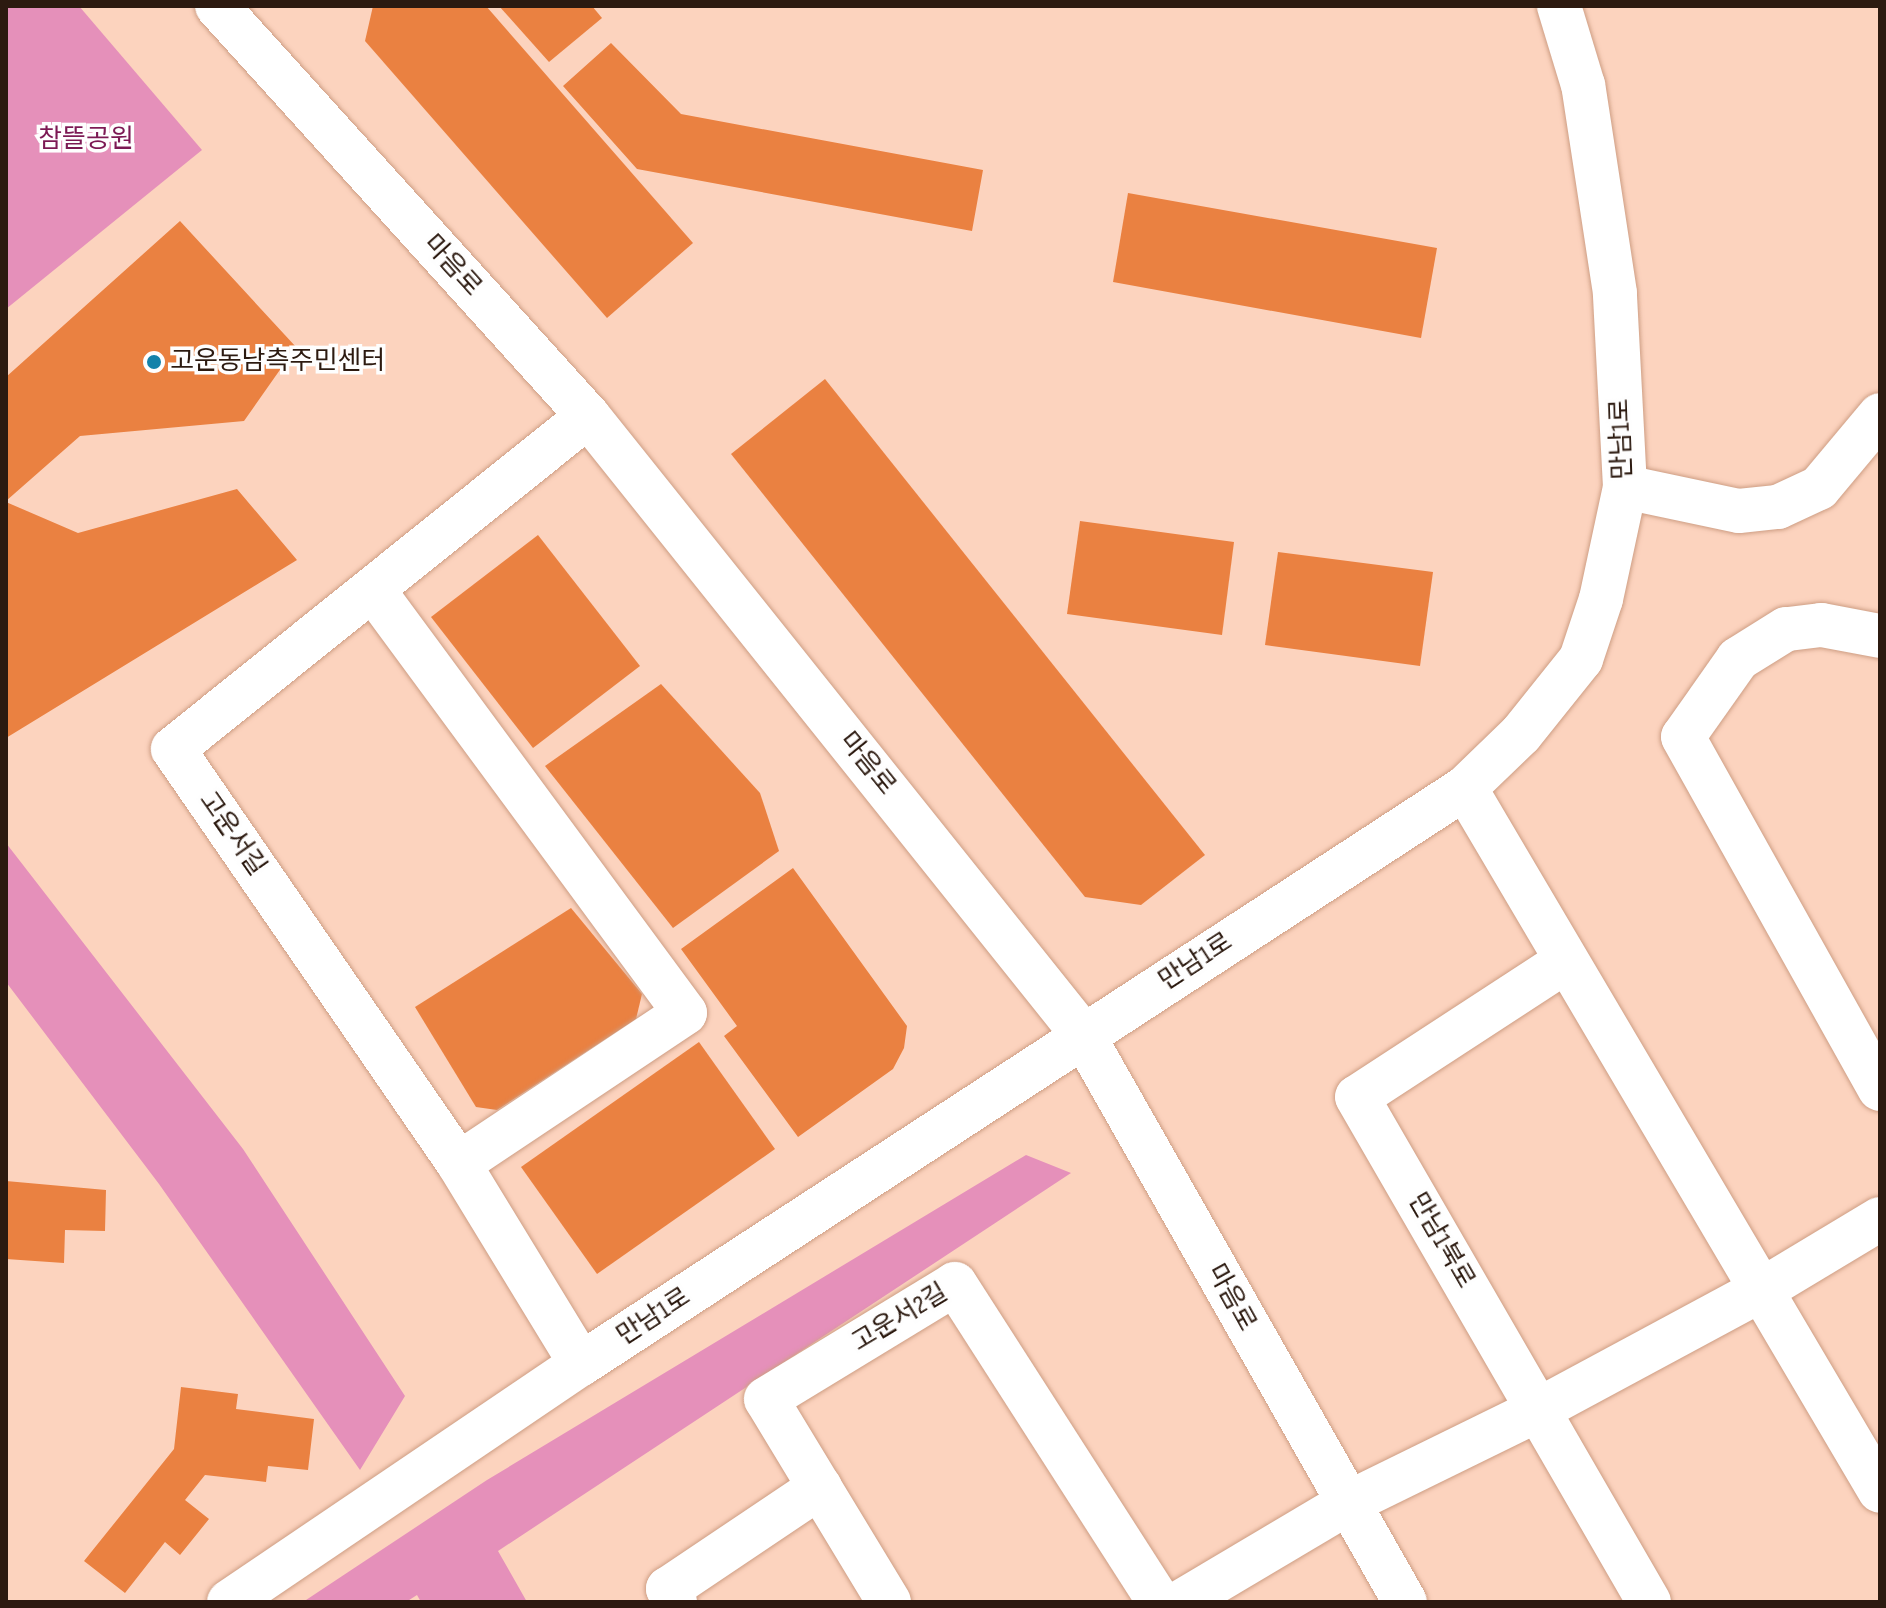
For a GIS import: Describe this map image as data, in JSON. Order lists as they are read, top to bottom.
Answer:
{
  "streets": {
    "street": [
      "마음로",
      "만남1로",
      "고운서길",
      "만남1북로",
      "고운서2길"
    ]
  },
  "crossings": [
    ["마음로", "만남1로"],
    ["마음로", "고운서길"],
    ["만남1로", "고운서길"]
  ],
  "parks": ["참뜰공원"],
  "places": ["고운동남측주민센터"]
}
